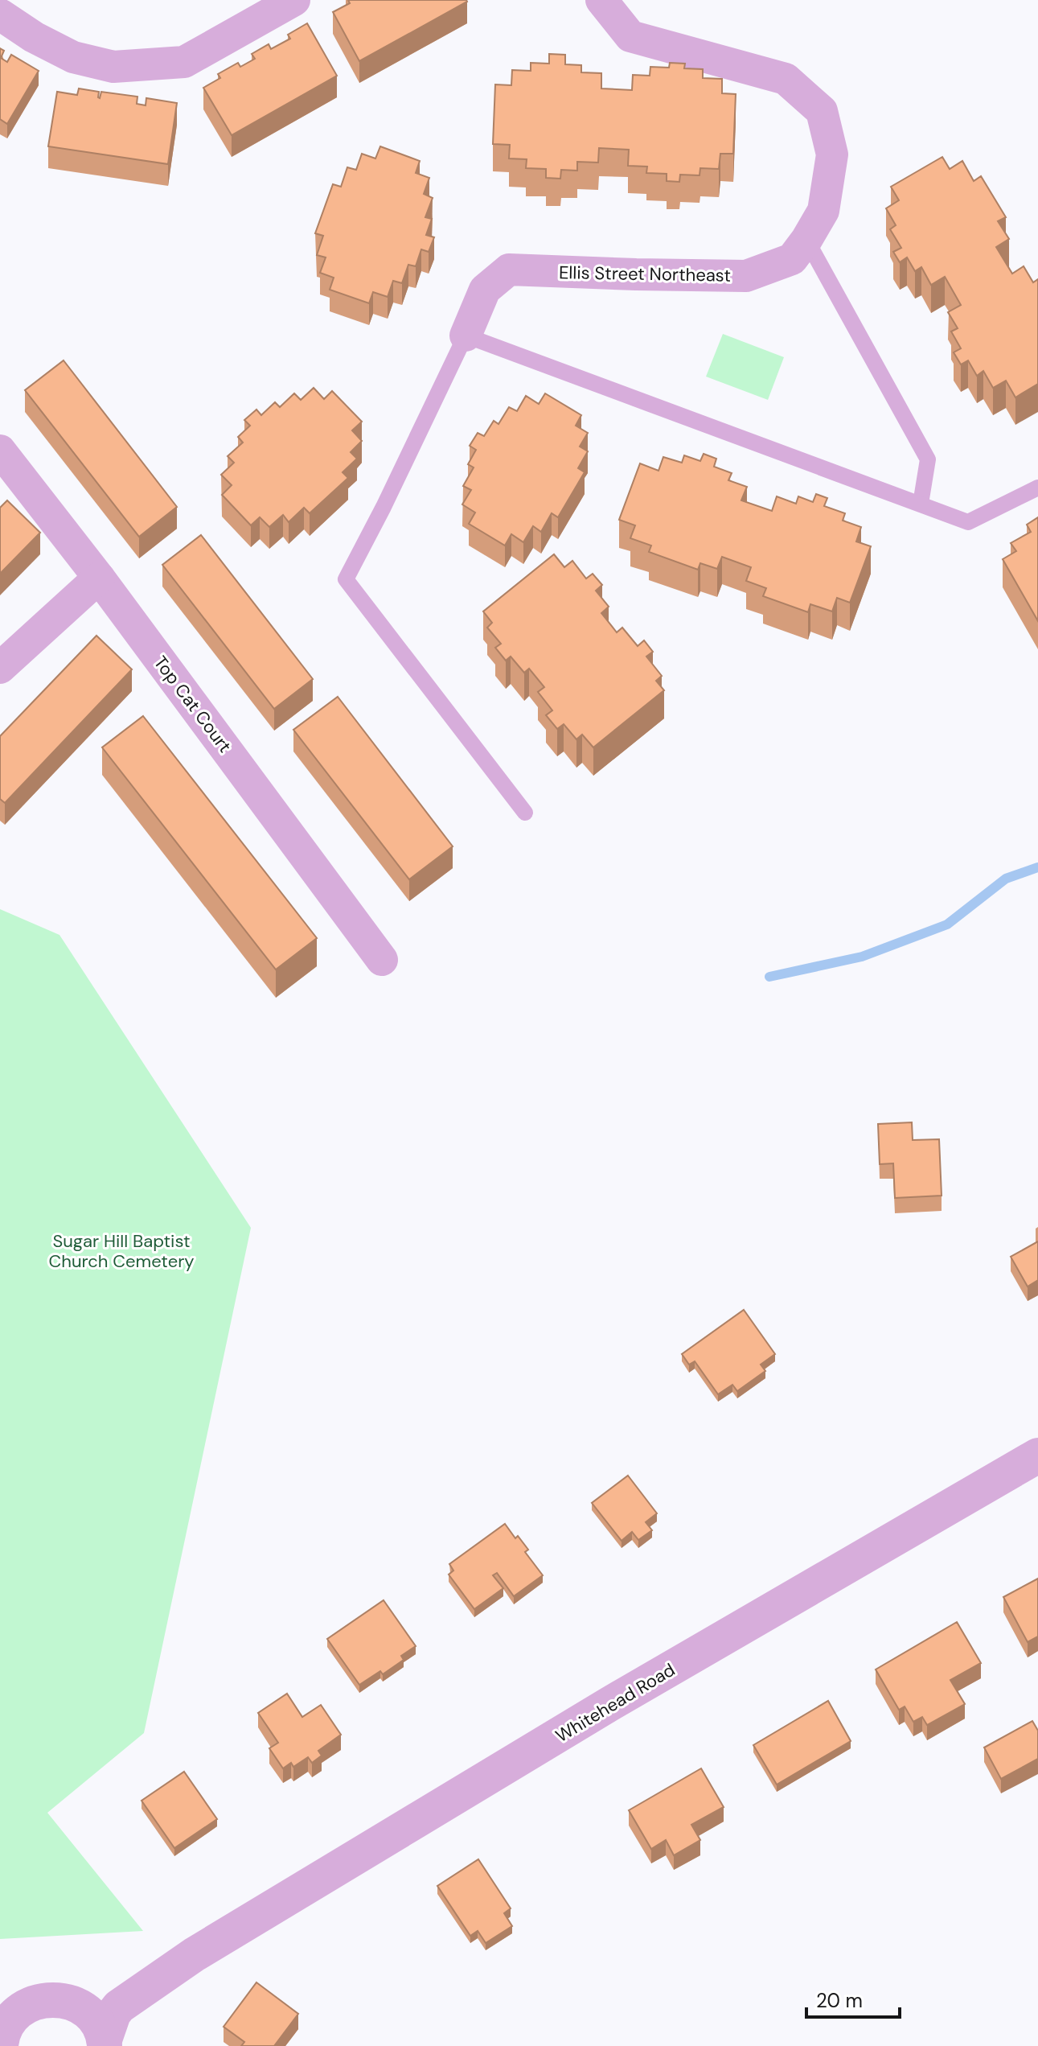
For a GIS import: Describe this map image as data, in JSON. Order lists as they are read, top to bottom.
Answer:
{
  "streets": {
    "street": ["Ellis Street Northeast", "Top Cat Court", "Whitehead Road"]
  },
  "parks": ["Sugar Hill Baptist Church Cemetery"],
  "scale_bar": "20 m"
}
